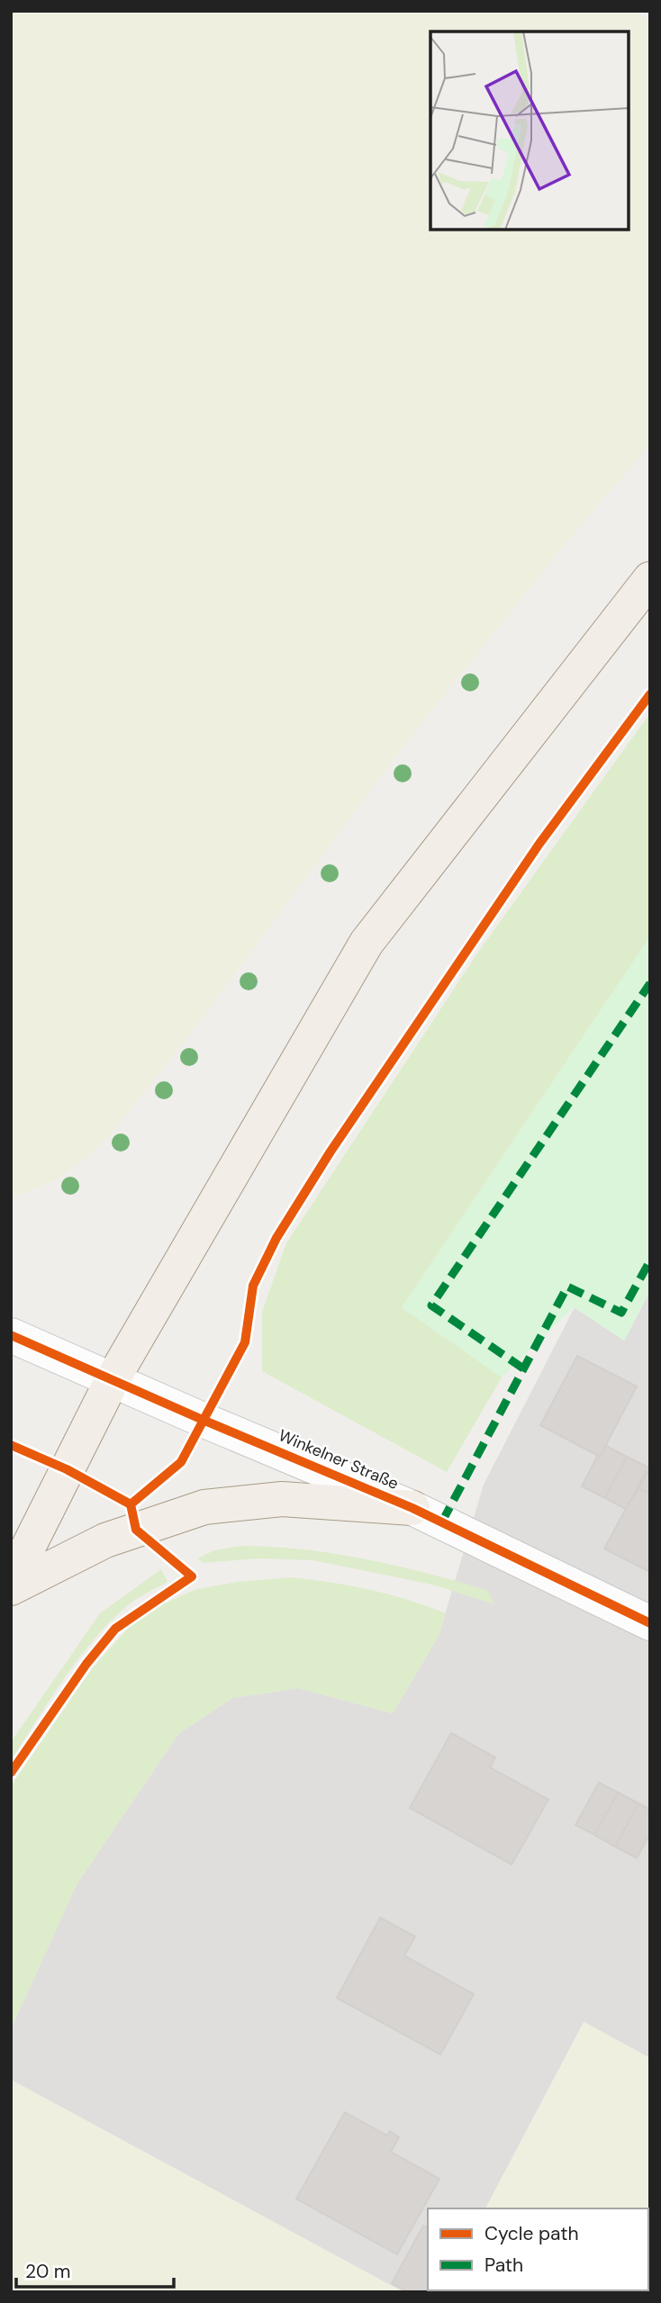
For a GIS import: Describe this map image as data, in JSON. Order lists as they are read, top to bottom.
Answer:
{
  "streets": {
    "street": ["Winkelner Straße"]
  },
  "legend": ["Cycle path", "Path"],
  "scale_bar": "20 m"
}
